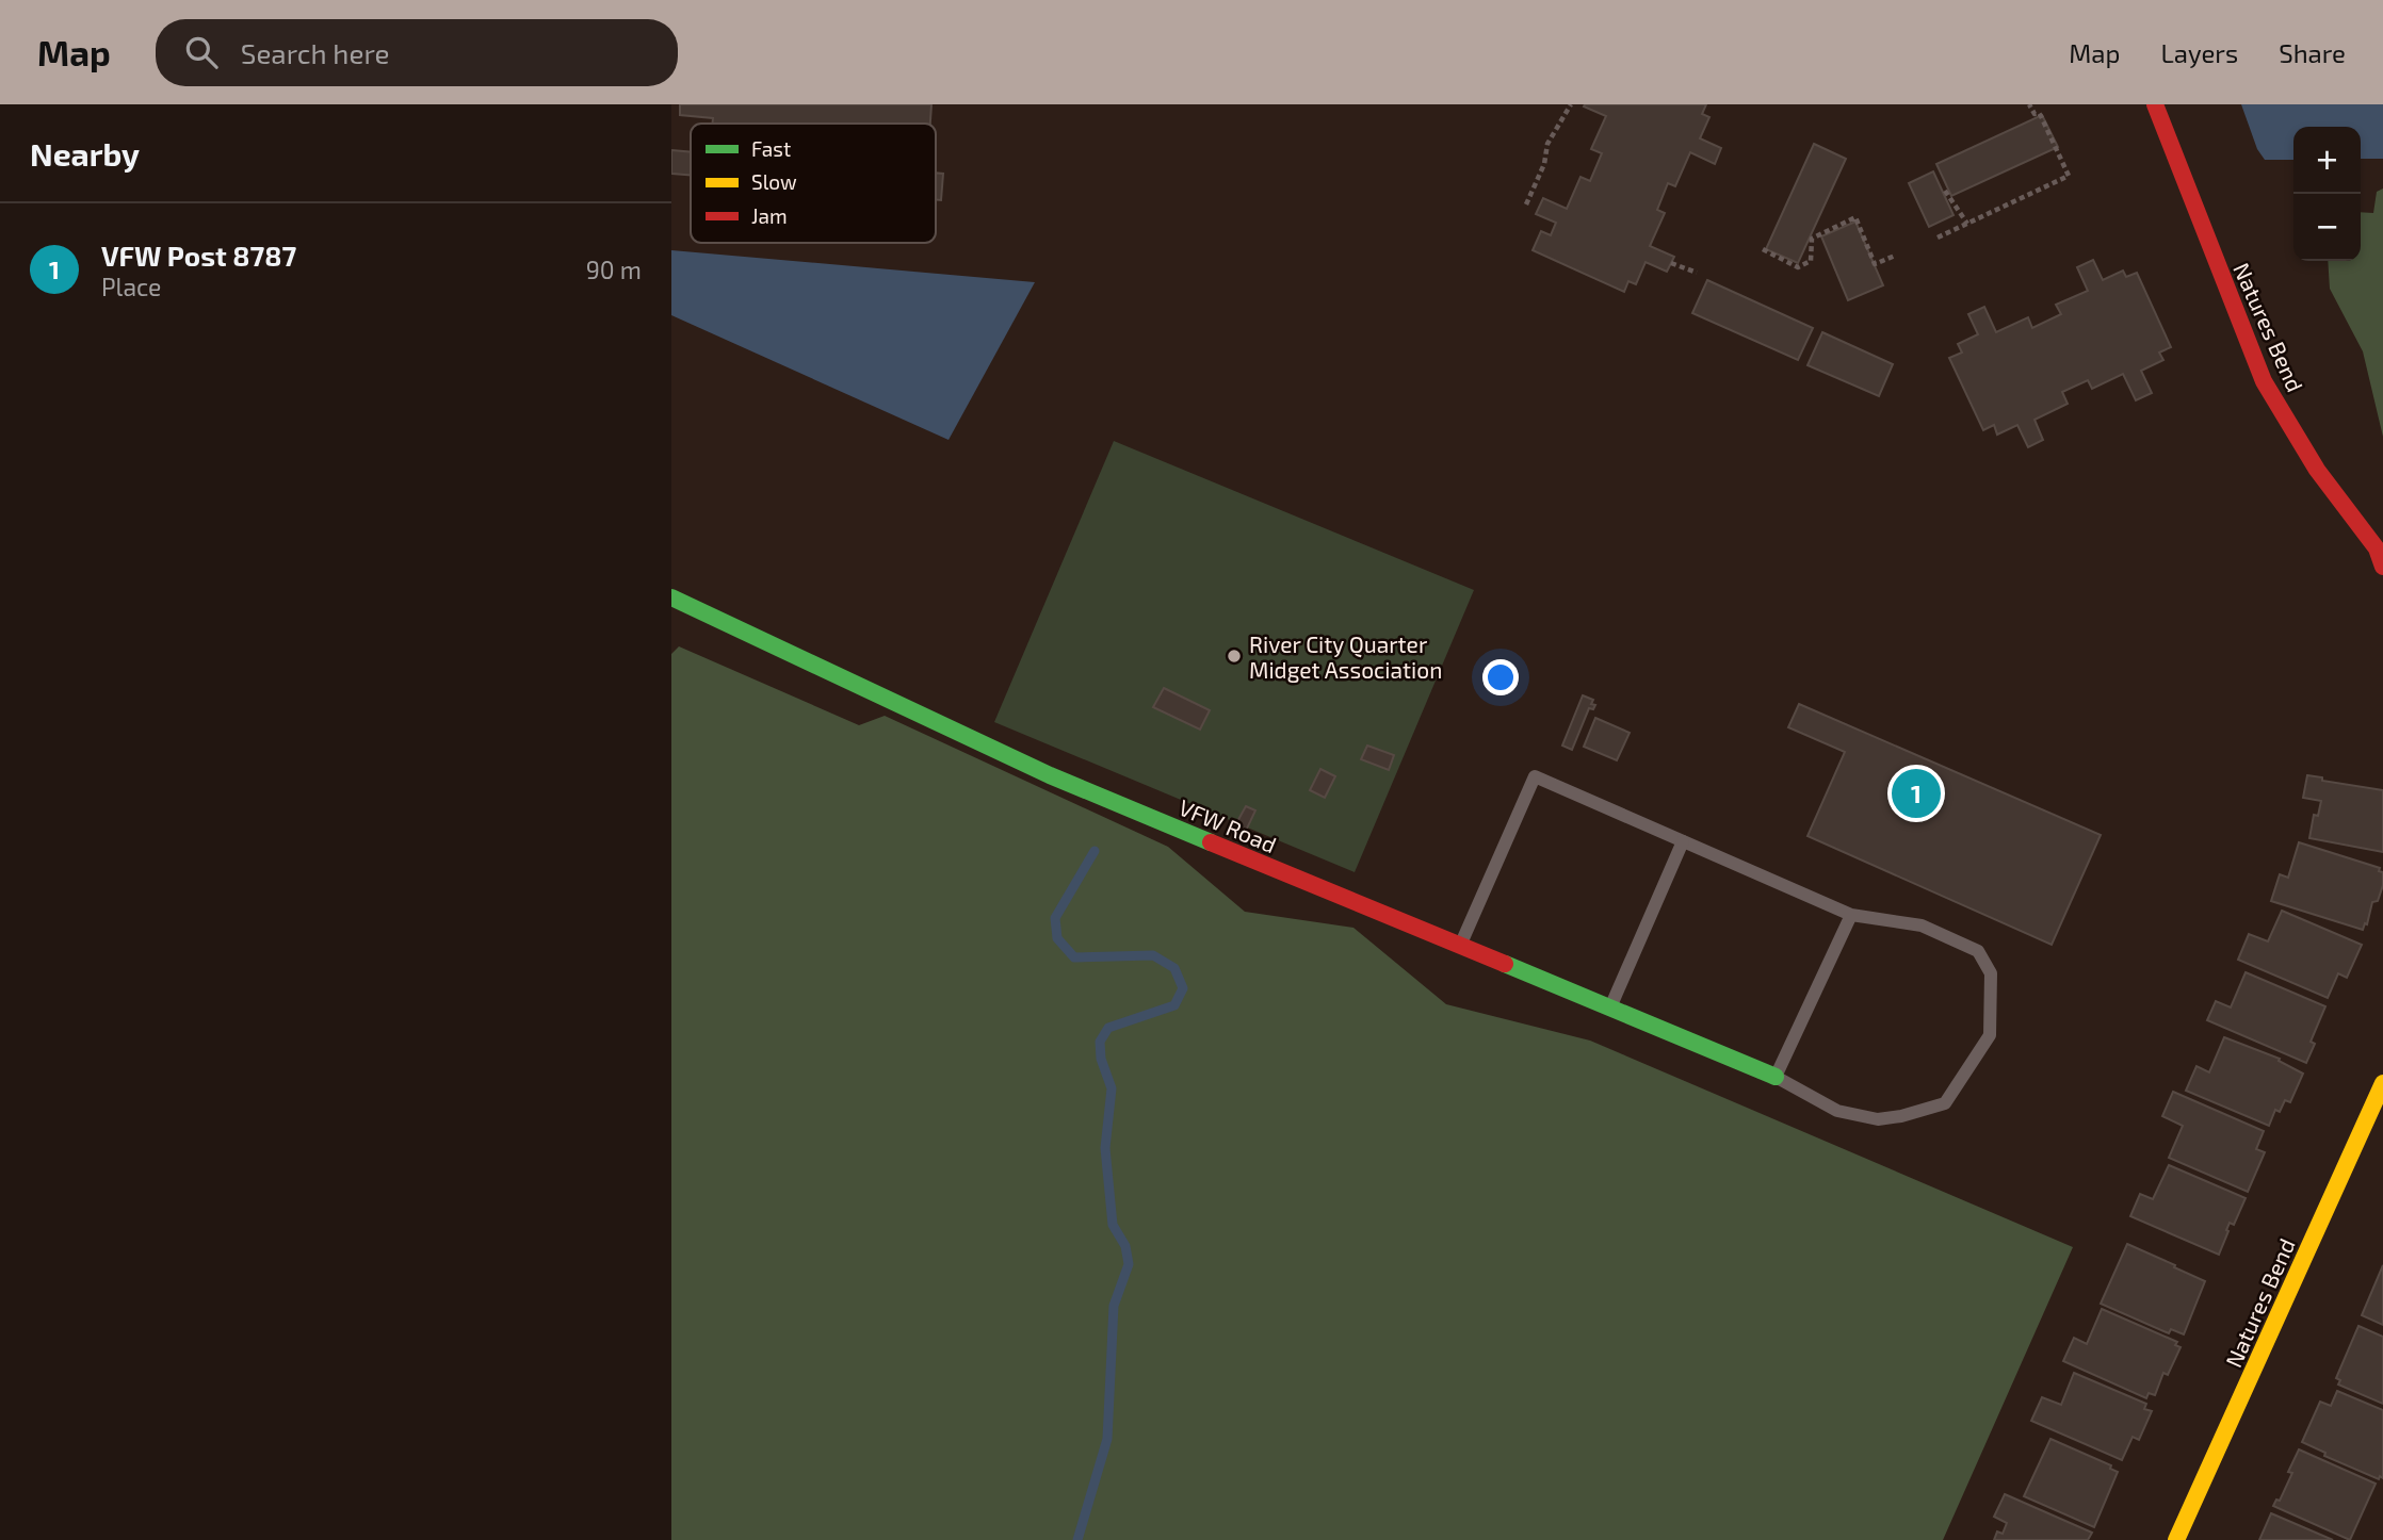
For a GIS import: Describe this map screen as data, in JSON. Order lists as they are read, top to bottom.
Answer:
{
  "streets": {
    "street": ["Natures Bend", "VFW Road"]
  },
  "places": ["River City Quarter Midget Association"],
  "legend": ["Fast", "Slow", "Jam"],
  "page": {
    "header": "Map",
    "search": "Search here",
    "nav": ["Map", "Layers", "Share"],
    "heading": "Nearby",
    "map_buttons": ["+", "−"],
    "list": [
      {
        "mark": "1",
        "name": "VFW Post 8787",
        "note": "Place",
        "value": "90 m"
      }
    ],
    "pins": "1"
  }
}
